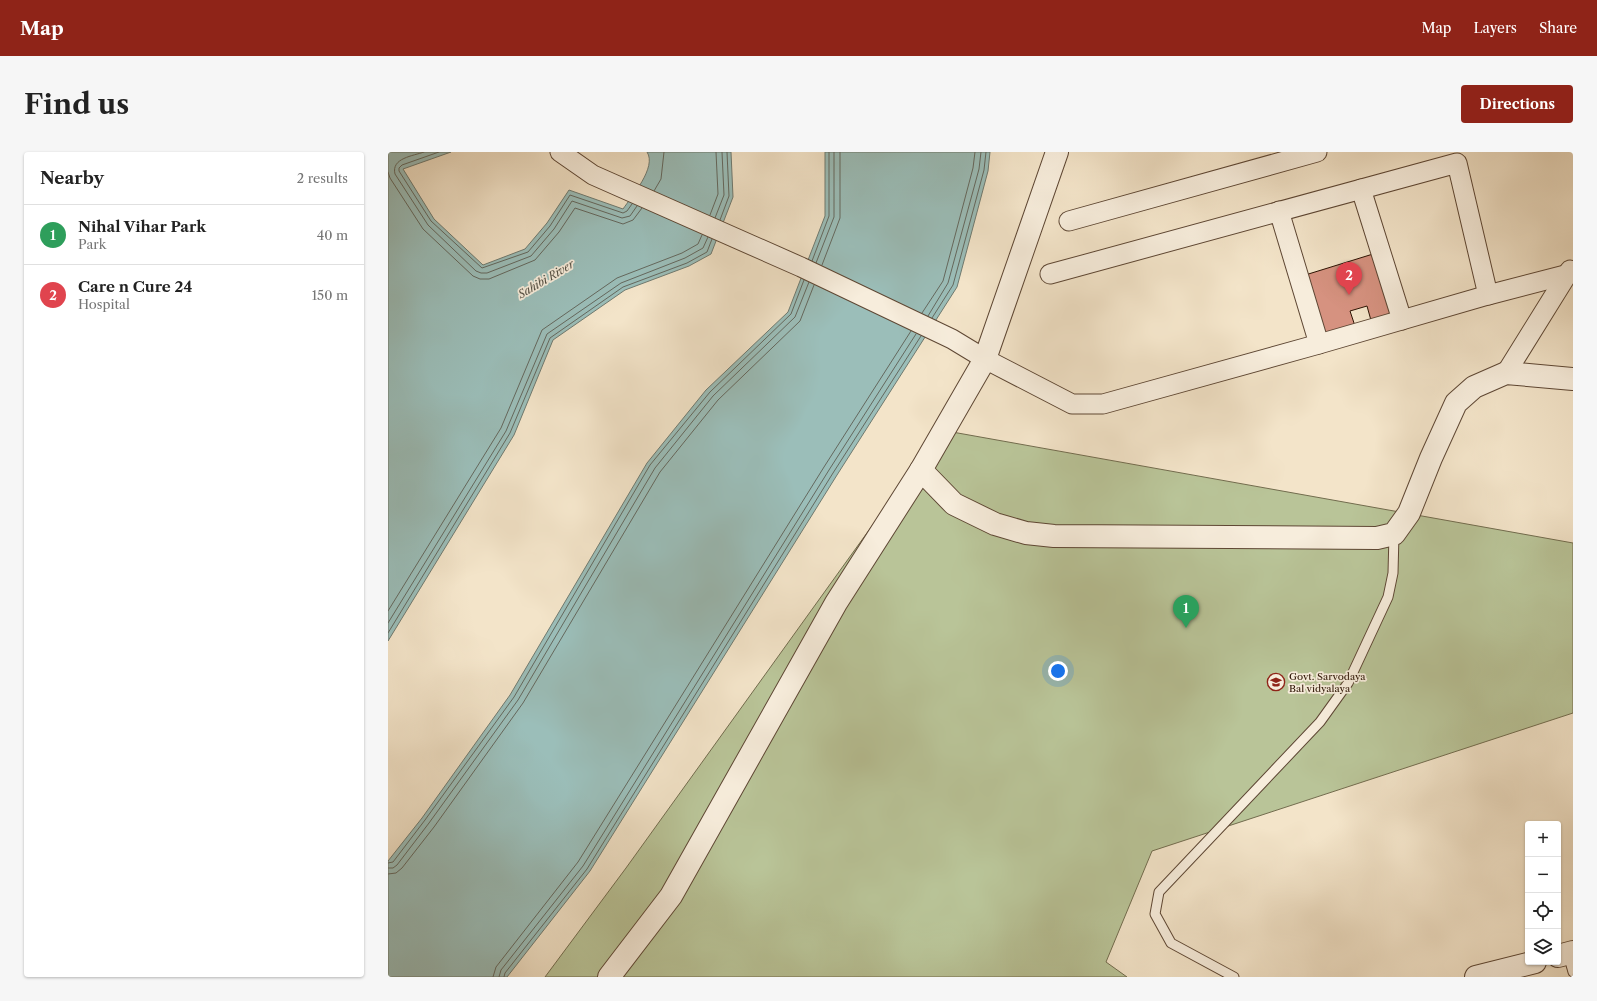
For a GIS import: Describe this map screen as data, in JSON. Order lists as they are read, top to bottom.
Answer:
{
  "water": ["Sahibi River"],
  "places": {
    "school or university": ["Govt. Sarvodaya Bal vidyalaya"]
  },
  "page": {
    "header": "Map",
    "nav": ["Map", "Layers", "Share"],
    "buttons": "Directions",
    "title": "Find us",
    "heading": ["Nearby", "2 results"],
    "list": [
      {
        "mark": "1",
        "name": "Nihal Vihar Park",
        "note": "Park",
        "value": "40 m"
      },
      {
        "mark": "2",
        "name": "Care n Cure 24",
        "note": "Hospital",
        "value": "150 m"
      }
    ],
    "pins": ["2", "1"],
    "map_buttons": ["+", "−"]
  }
}
